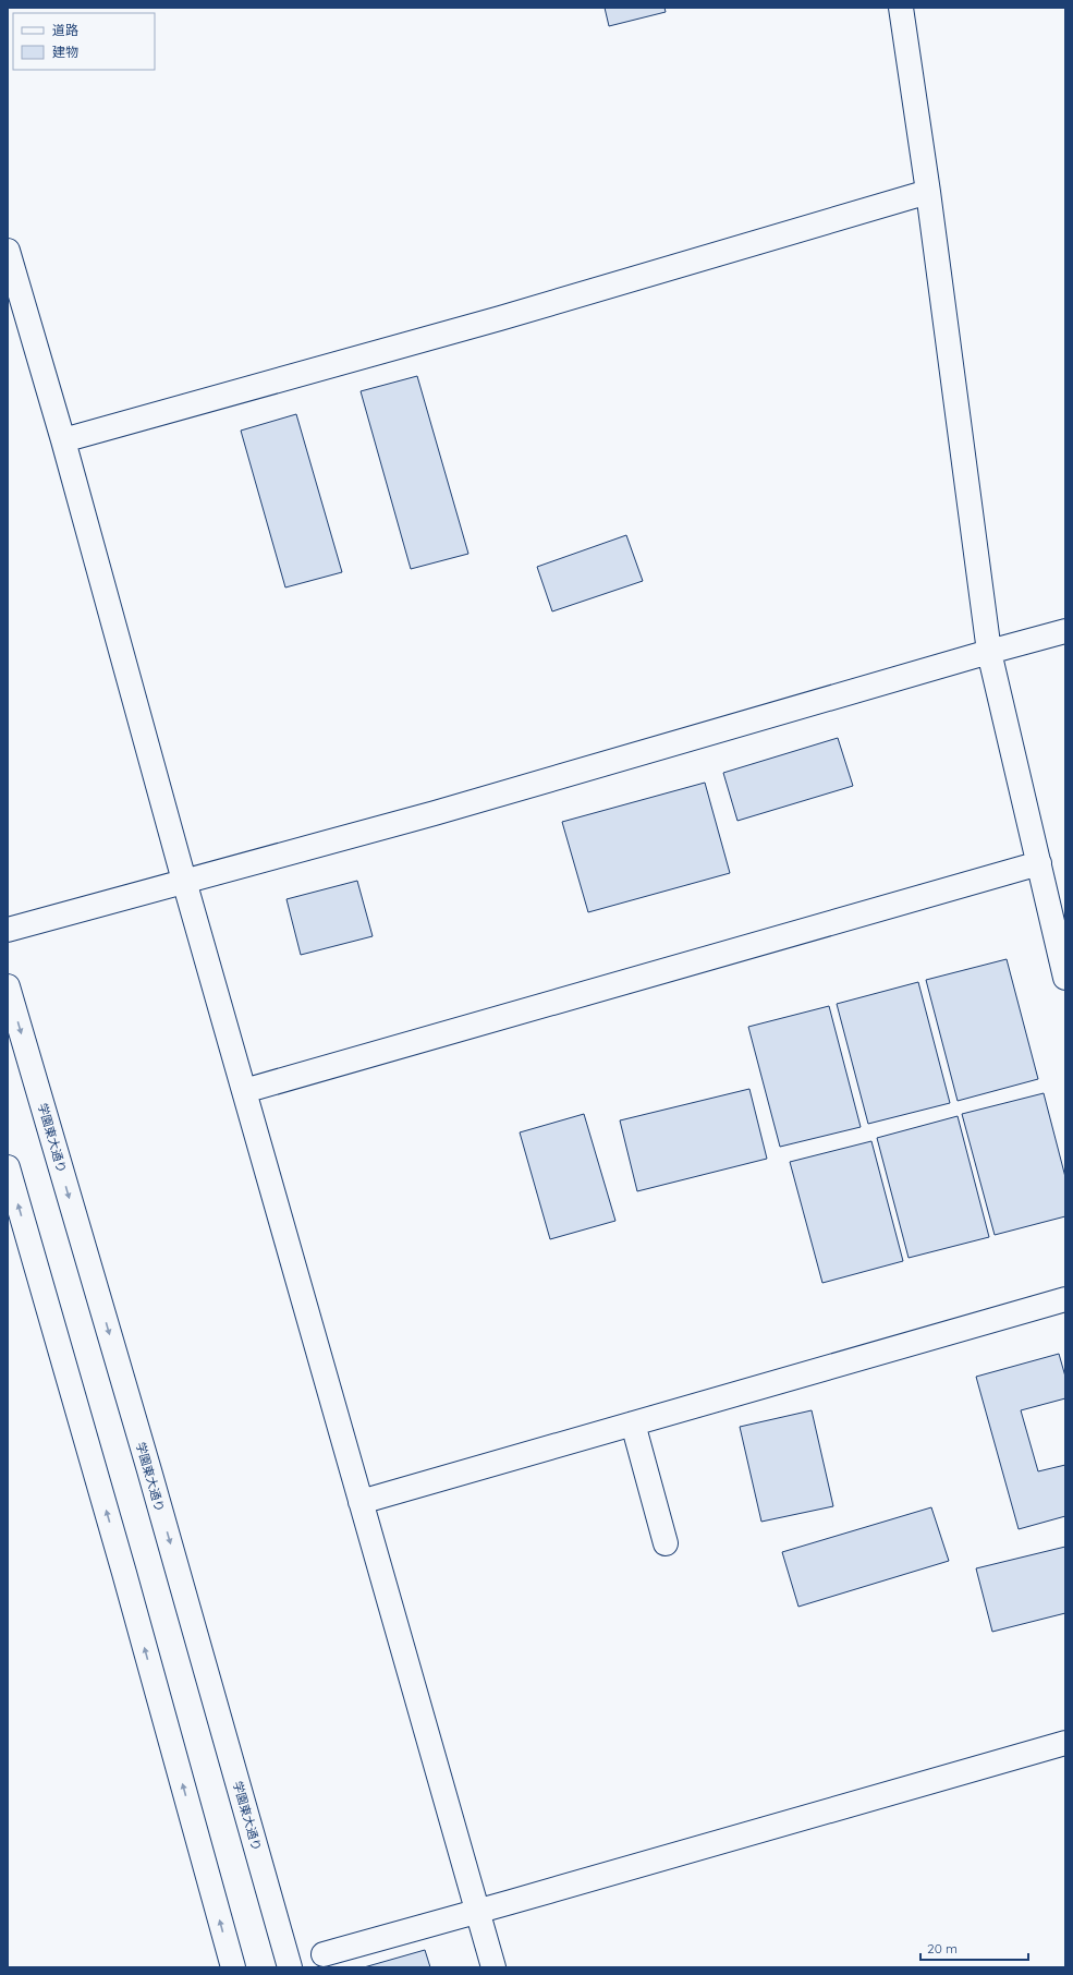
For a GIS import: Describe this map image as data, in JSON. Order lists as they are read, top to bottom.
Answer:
{
  "streets": {
    "street": ["学園東大通り"]
  },
  "legend": ["道路", "建物"],
  "scale_bar": "20 m"
}
